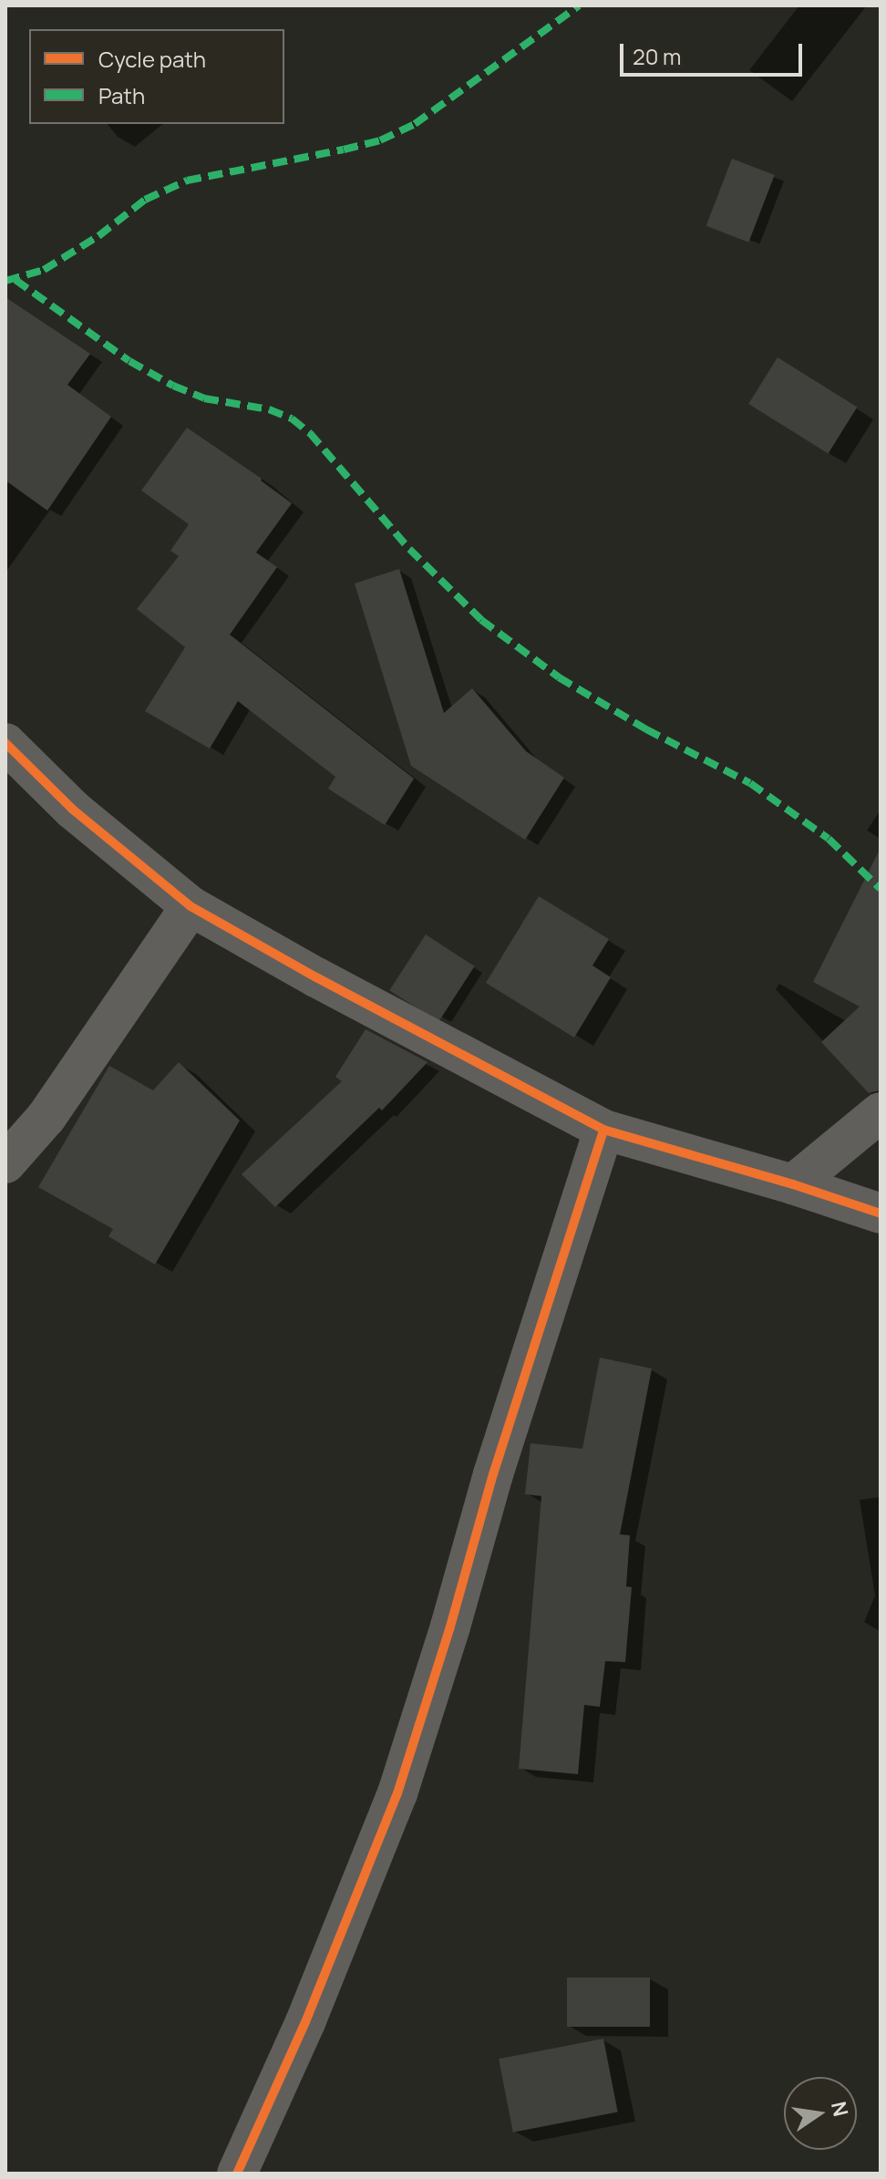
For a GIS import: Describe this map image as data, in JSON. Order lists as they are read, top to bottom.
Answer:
{
  "legend": ["Cycle path", "Path"],
  "scale_bar": "20 m",
  "north": "right"
}
